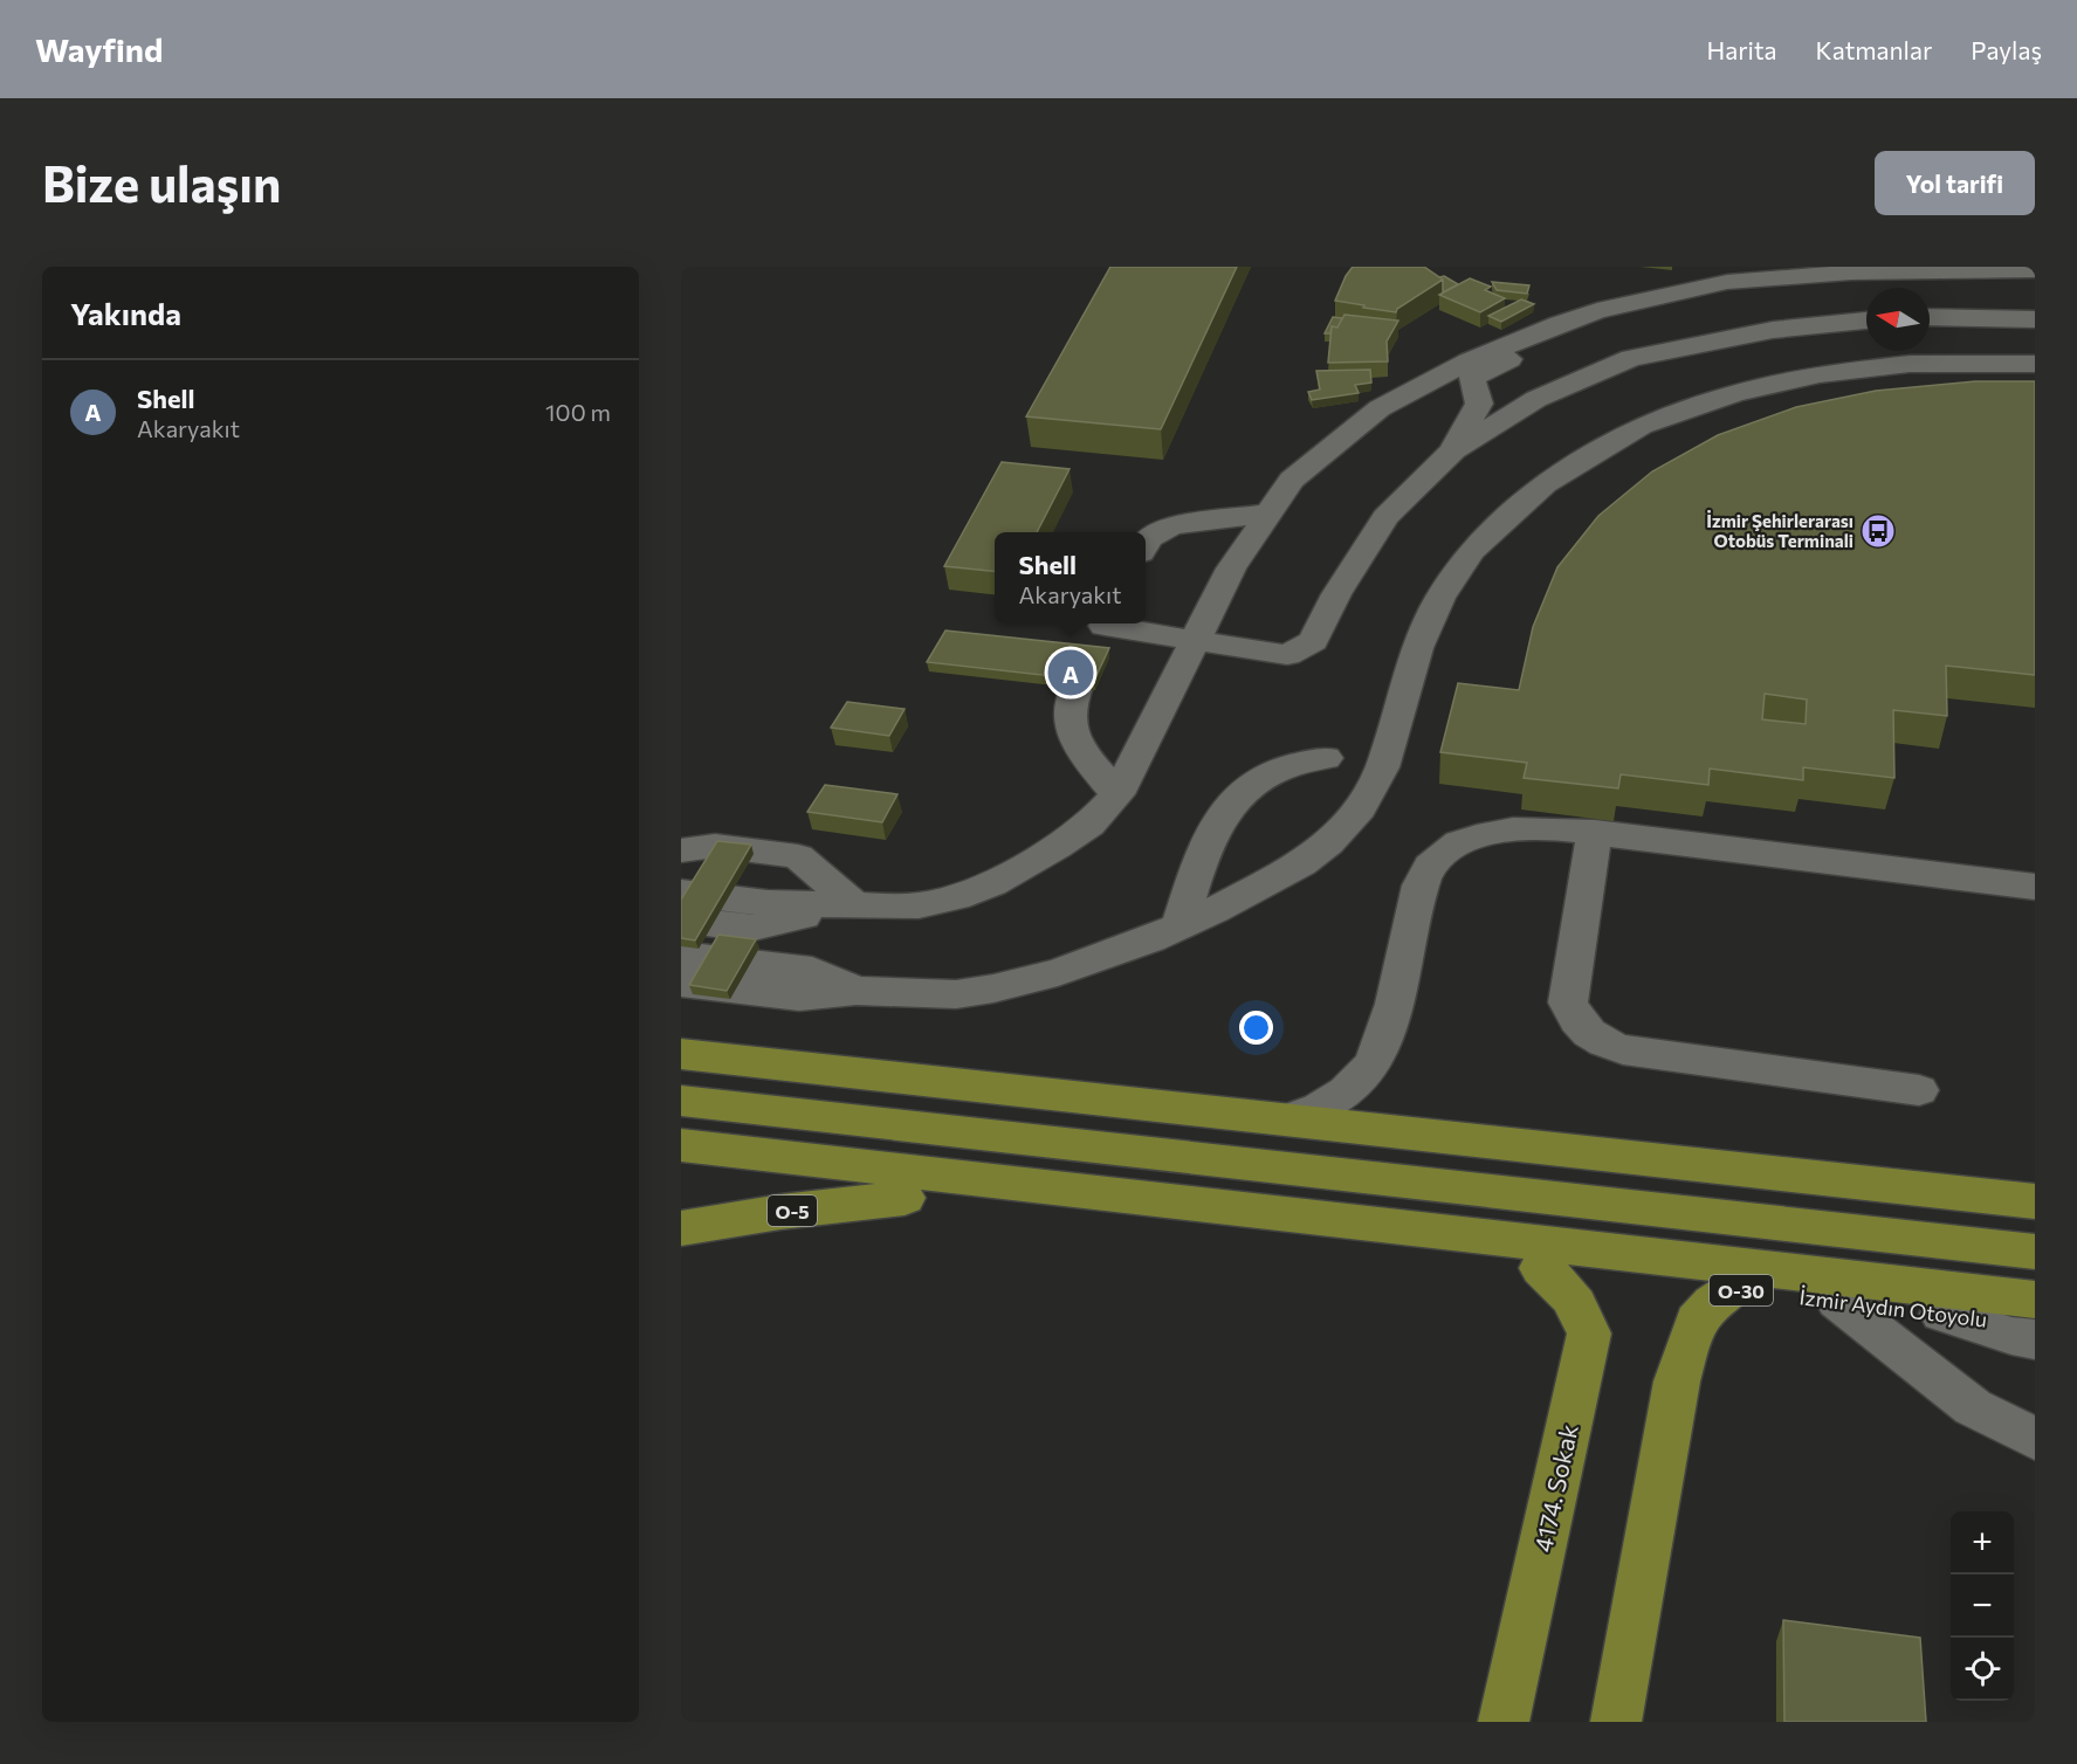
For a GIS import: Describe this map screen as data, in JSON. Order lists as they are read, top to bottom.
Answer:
{
  "streets": {
    "main road": [
      "O-5",
      "O-30",
      "İzmir Aydın Otoyolu",
      "4174. Sokak"
    ]
  },
  "crossings": [
    ["O-5", "İzmir Aydın Otoyolu"],
    ["İzmir Aydın Otoyolu", "4174. Sokak"]
  ],
  "places": {
    "bus stop": ["İzmir Şehirlerarası Otobüs Terminali"]
  },
  "north": "left",
  "page": {
    "header": "Wayfind",
    "nav": ["Harita", "Katmanlar", "Paylaş"],
    "buttons": "Yol tarifi",
    "title": "Bize ulaşın",
    "heading": "Yakında",
    "list": [
      {
        "mark": "A",
        "name": "Shell",
        "note": "Akaryakıt",
        "value": "100 m"
      }
    ],
    "popup": ["Shell", "Akaryakıt"],
    "pins": "A",
    "map_buttons": ["+", "−"]
  }
}
